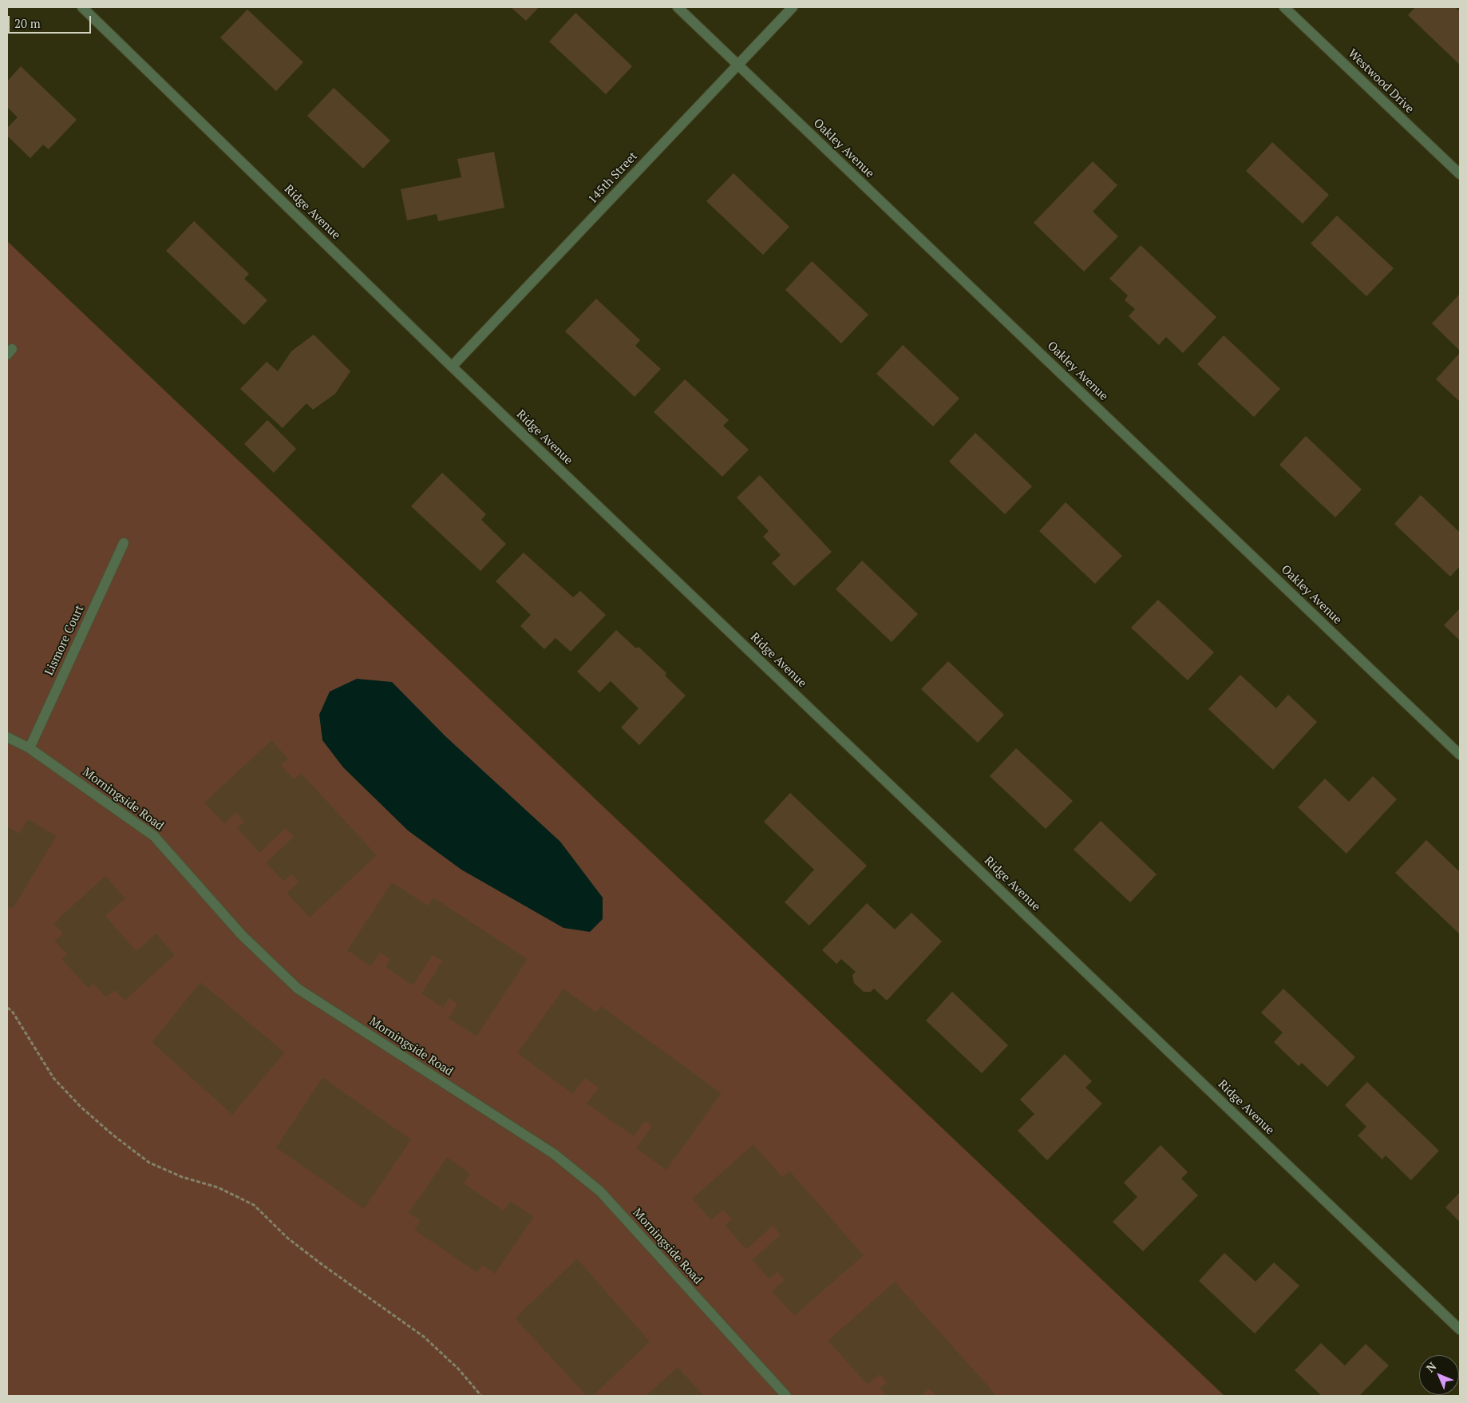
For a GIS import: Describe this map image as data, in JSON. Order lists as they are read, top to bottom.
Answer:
{
  "streets": {
    "street": [
      "Westwood Drive",
      "Oakley Avenue",
      "145th Street",
      "Ridge Avenue",
      "Lismore Court",
      "Morningside Road"
    ]
  },
  "crossings": [
    ["Oakley Avenue", "145th Street"],
    ["145th Street", "Ridge Avenue"],
    ["Lismore Court", "Morningside Road"]
  ],
  "scale_bar": "20 m",
  "north": "top left"
}
